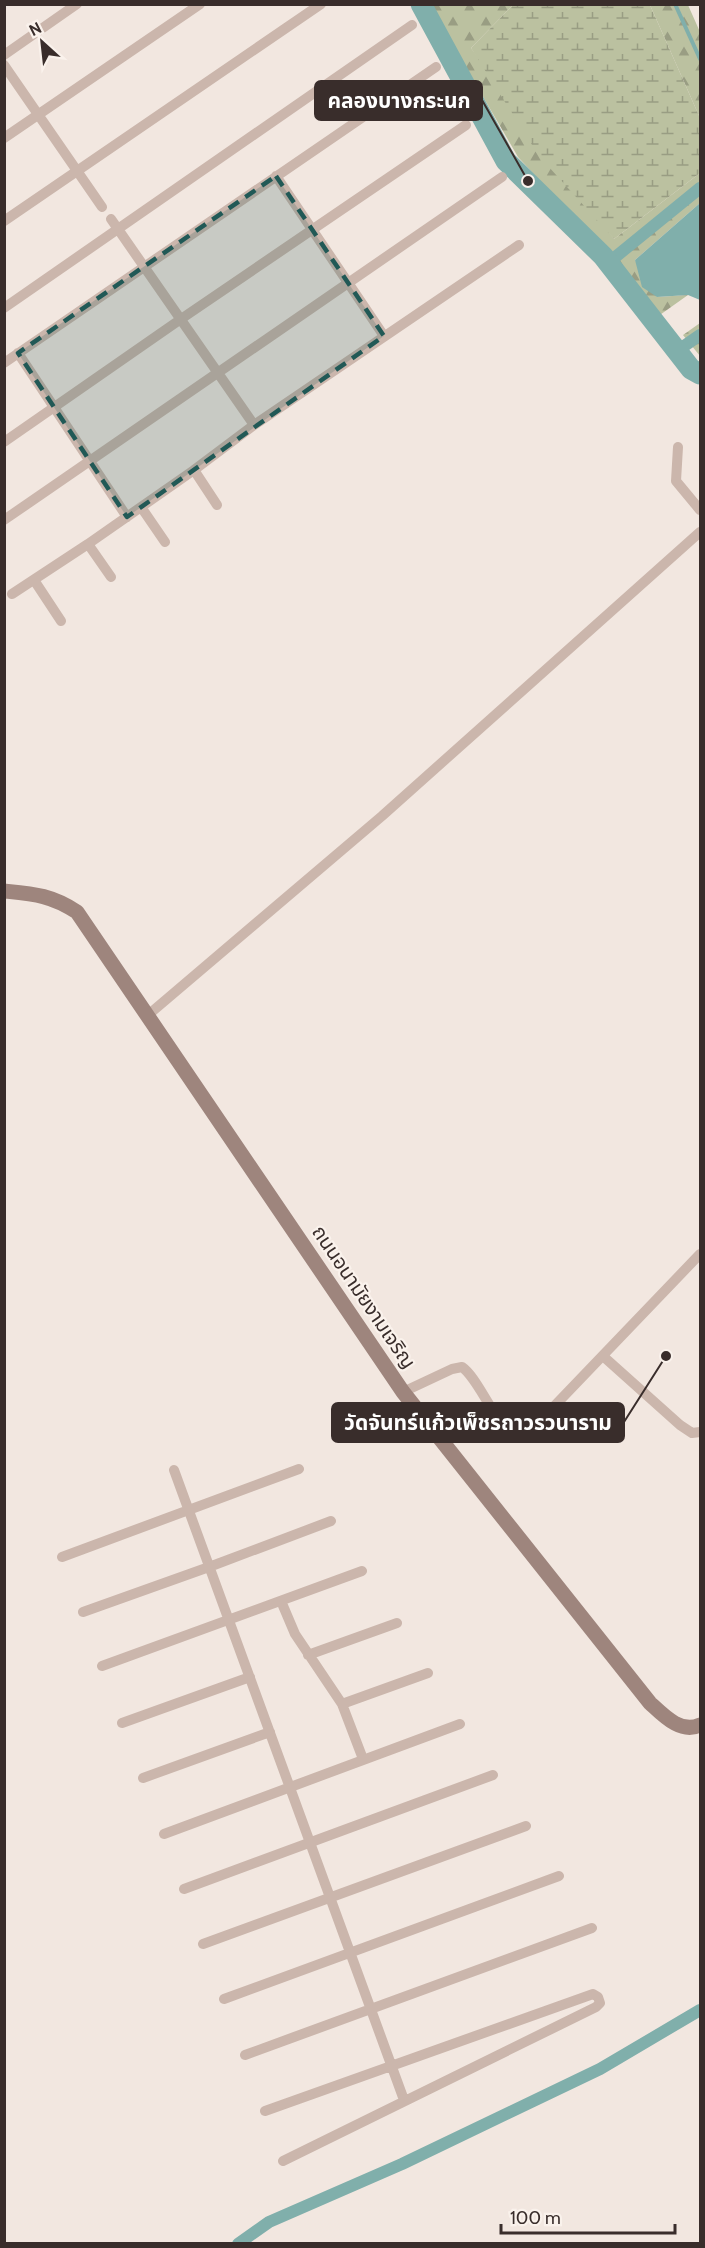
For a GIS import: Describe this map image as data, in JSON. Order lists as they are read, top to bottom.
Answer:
{
  "streets": {
    "street": ["ถนนอนามัยงามเจริญ"]
  },
  "places": ["คลองบางกระนก", "วัดจันทร์แก้วเพ็ชรถาวรวนาราม"],
  "scale_bar": "100 m",
  "north": "top left"
}
